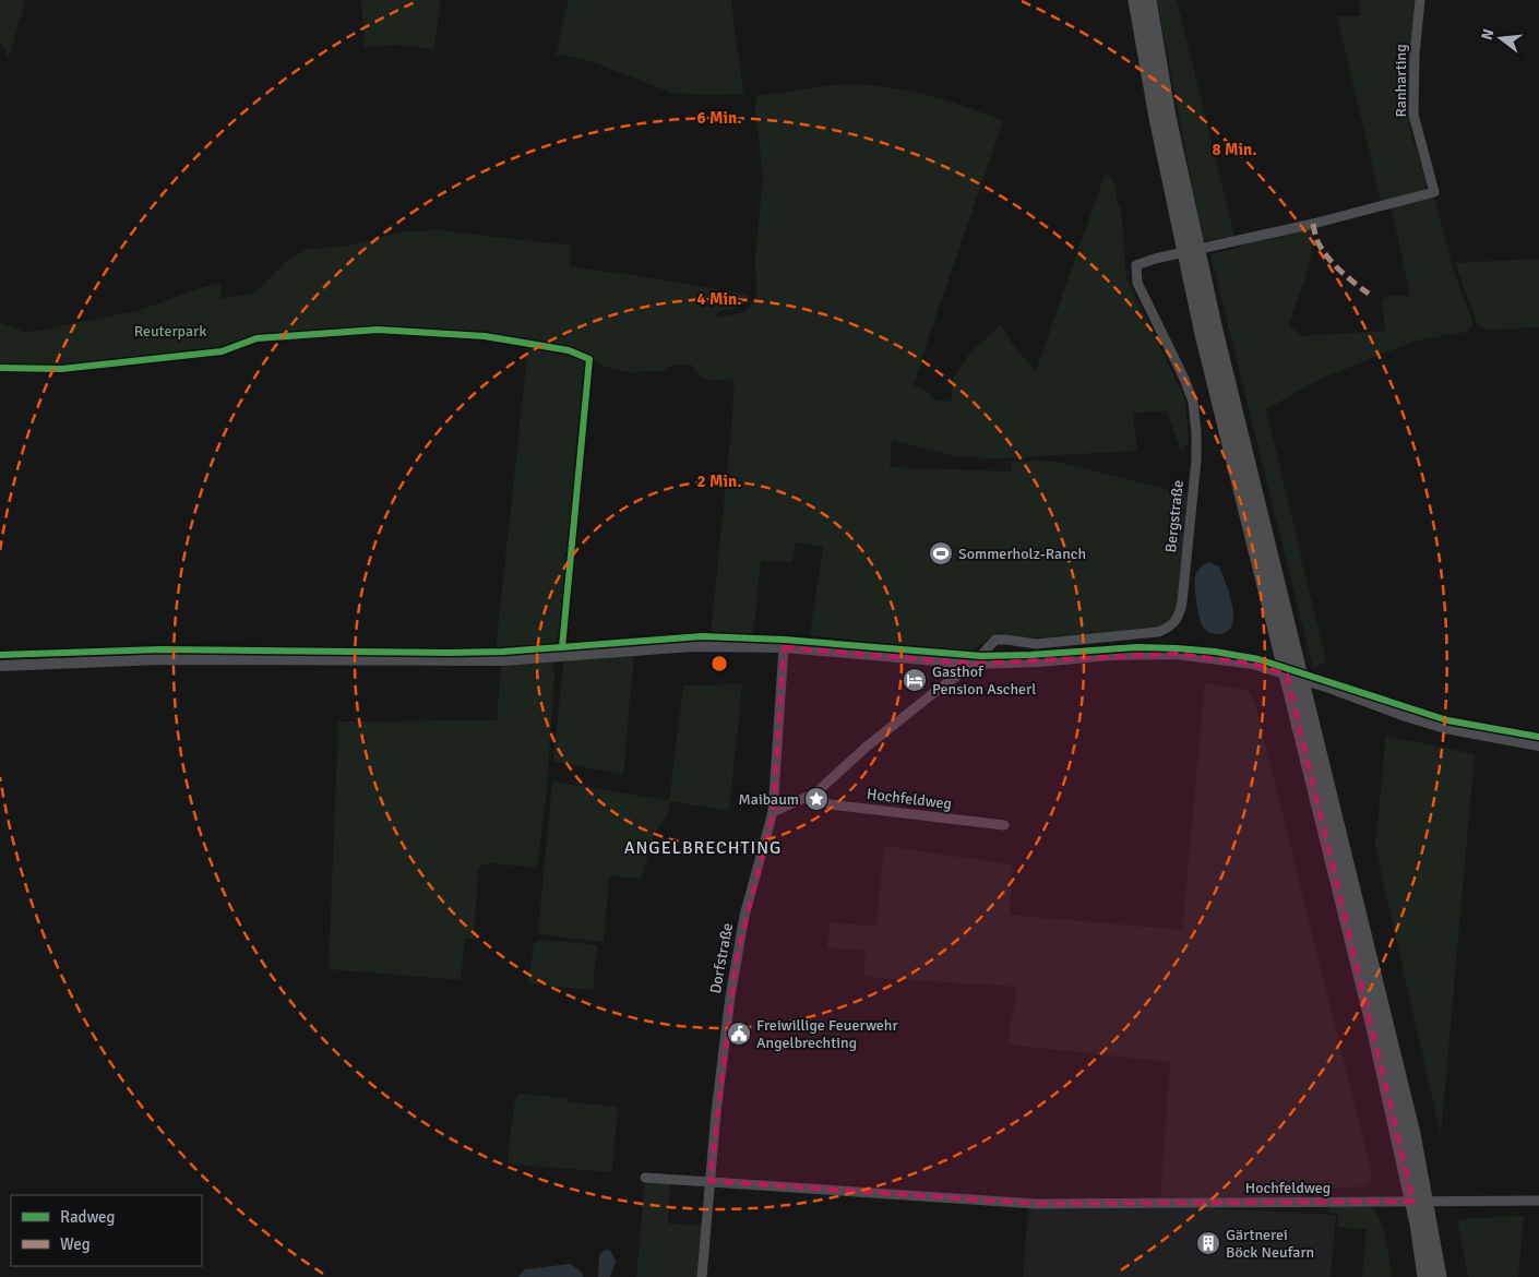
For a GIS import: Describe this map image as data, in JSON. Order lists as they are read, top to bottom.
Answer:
{
  "streets": {
    "street": [
      "Ranharting",
      "Bergstraße",
      "Hochfeldweg",
      "Dorfstraße"
    ]
  },
  "crossings": [
    ["Ranharting", "Bergstraße"],
    ["Bergstraße", "Hochfeldweg"],
    ["Bergstraße", "Dorfstraße"],
    ["Hochfeldweg", "Dorfstraße"]
  ],
  "districts": ["ANGELBRECHTING"],
  "parks": ["Reuterpark"],
  "places": {
    "sports": ["Sommerholz-Ranch"],
    "hotel": ["Gasthof Pension Ascherl"],
    "place": ["Maibaum"],
    "public building": ["Freiwillige Feuerwehr Angelbrechting"],
    "building": ["Gärtnerei Böck Neufarn"]
  },
  "legend": ["Radweg", "Weg"],
  "north": "left",
  "rings": [
    "6 Min.",
    "8 Min.",
    "4 Min.",
    "2 Min."
  ]
}
